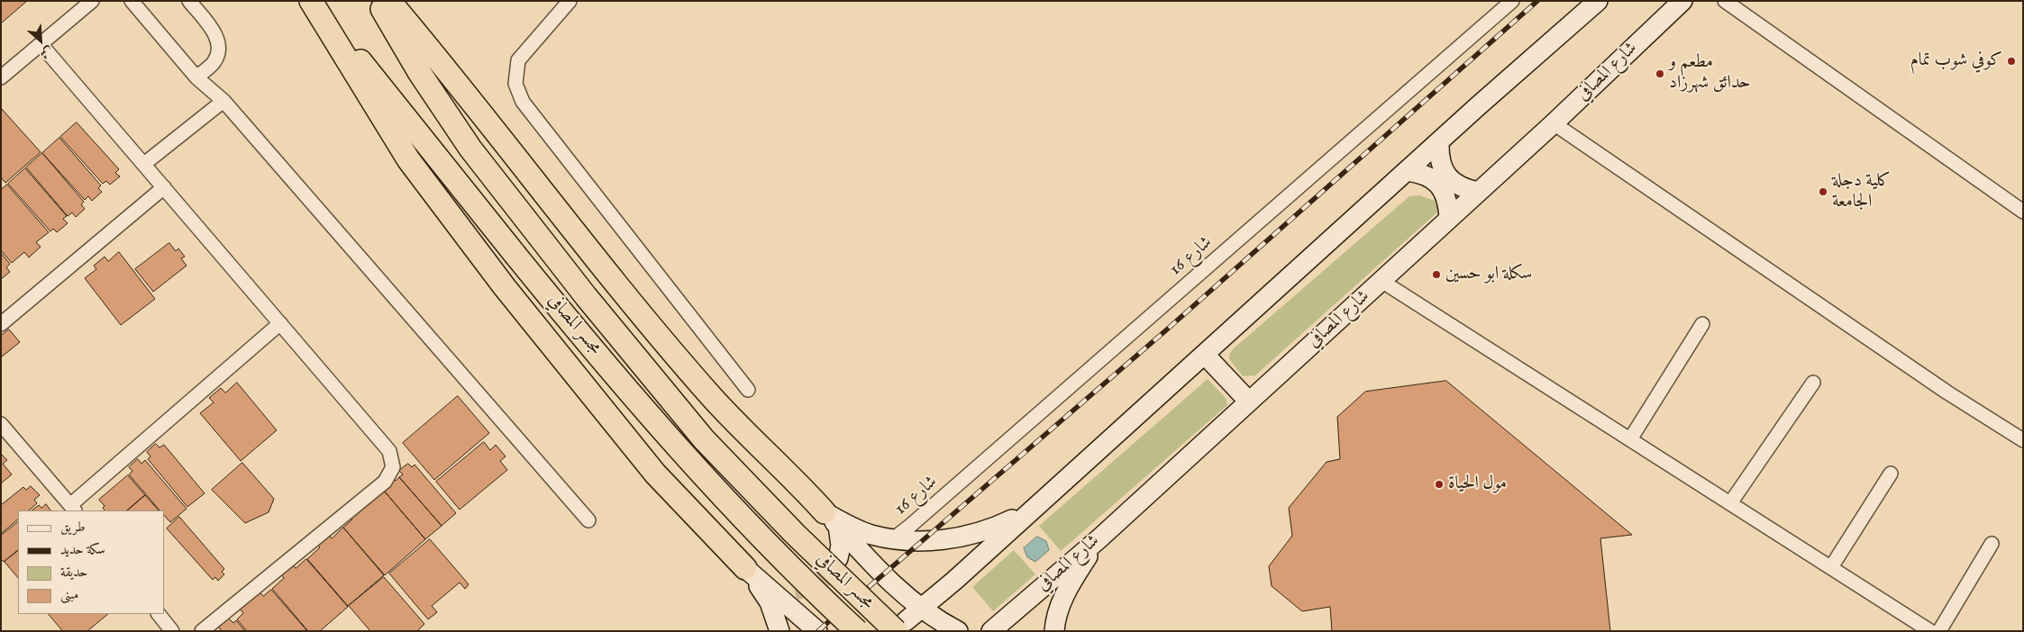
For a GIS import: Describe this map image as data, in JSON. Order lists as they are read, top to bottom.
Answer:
{
  "streets": {
    "highway": ["مجسر المصافي"],
    "main road": ["شارع المصافي"],
    "street": ["شارع 16"]
  },
  "places": [
    "كوفي شوب تمام",
    "مطعم و حدائق شهرزاد",
    "كلية دجلة الجامعة",
    "سكلة ابو حسين",
    "مول الحياة"
  ],
  "legend": [
    "طريق",
    "سكة حديد",
    "حديقة",
    "مبنى"
  ],
  "north": "bottom right"
}
